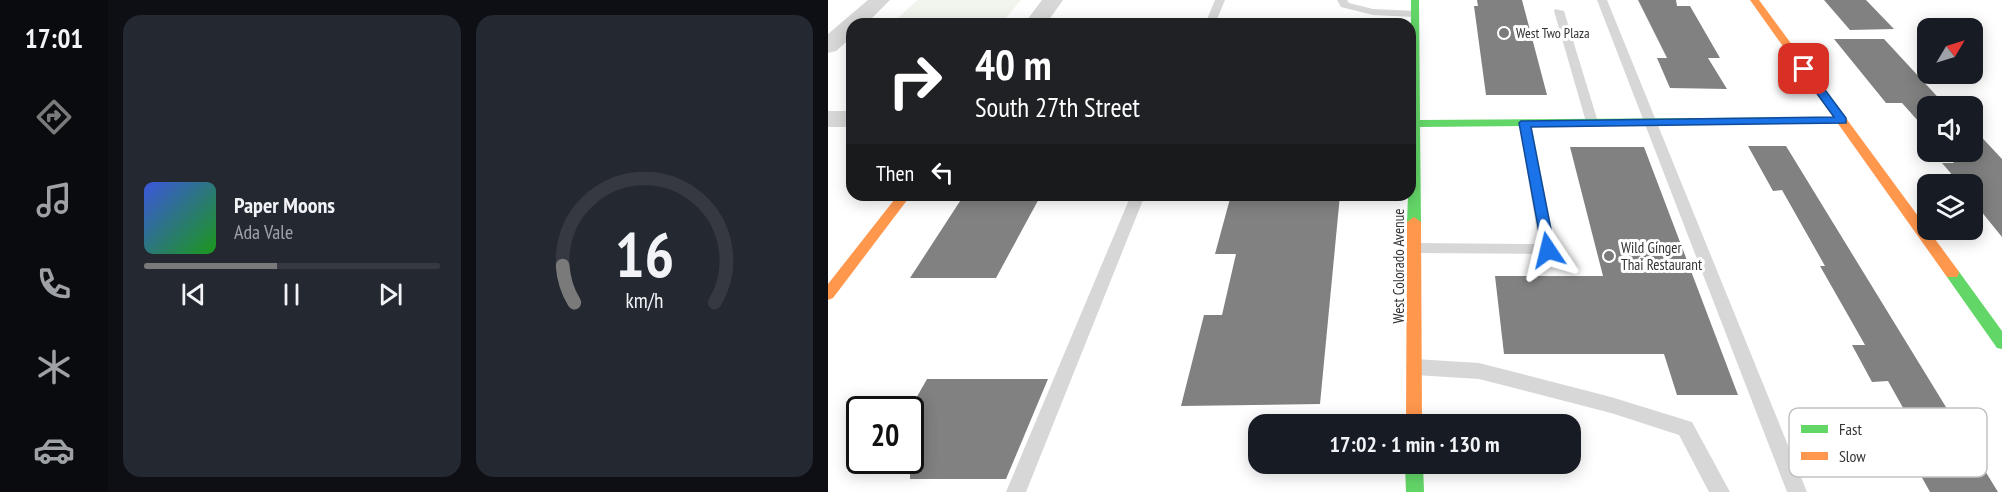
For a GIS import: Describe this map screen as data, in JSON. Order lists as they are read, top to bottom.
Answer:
{
  "streets": {
    "street": ["West Colorado Avenue"]
  },
  "places": ["West Two Plaza", "Wild Ginger Thai Restaurant"],
  "legend": ["Fast", "Slow"],
  "north": "top right",
  "page": {
    "tabs": "17:01",
    "turn": ["40 m", "South 27th Street"],
    "then": "Then",
    "song": ["Paper Moons", "Ada Vale"],
    "limit": "20",
    "trip": "17:02 · 1 min · 130 m",
    "gauge": ["16", "km/h"]
  }
}
